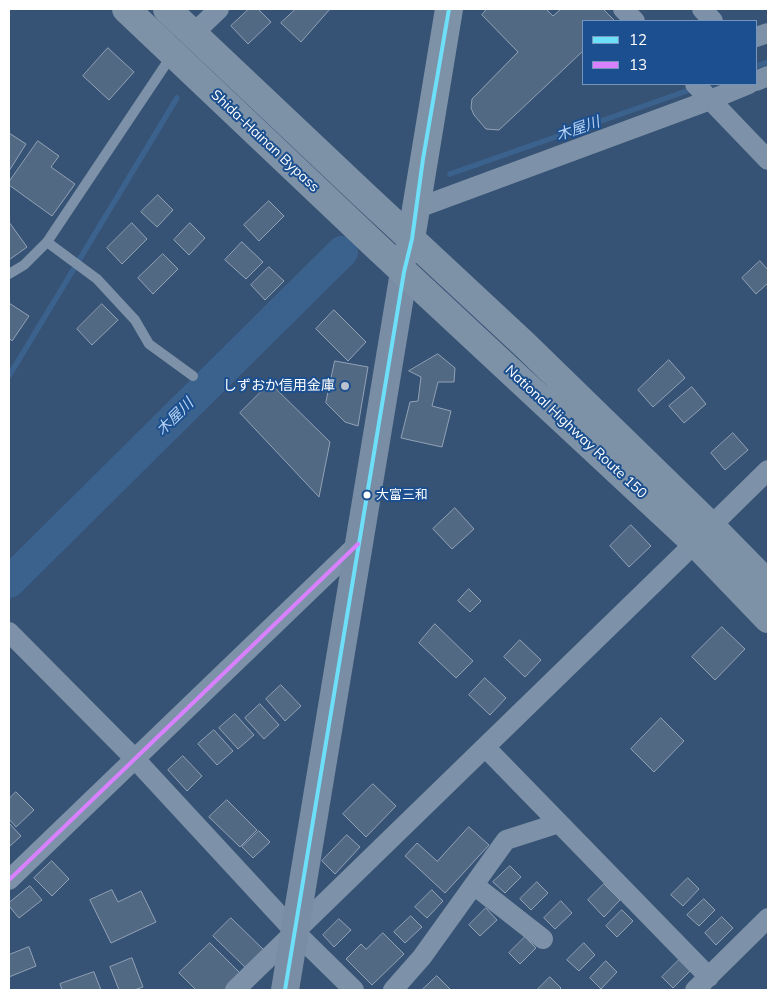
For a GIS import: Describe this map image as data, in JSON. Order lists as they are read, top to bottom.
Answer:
{
  "streets": {
    "highway": ["Shida-Hainan Bypass", "National Highway Route 150"]
  },
  "crossings": [
    ["Shida-Hainan Bypass", "National Highway Route 150"]
  ],
  "water": ["木屋川"],
  "places": ["しずおか信用金庫", "大富三和"],
  "lines": ["transit line 12", "transit line 13"],
  "legend": ["12", "13"]
}
